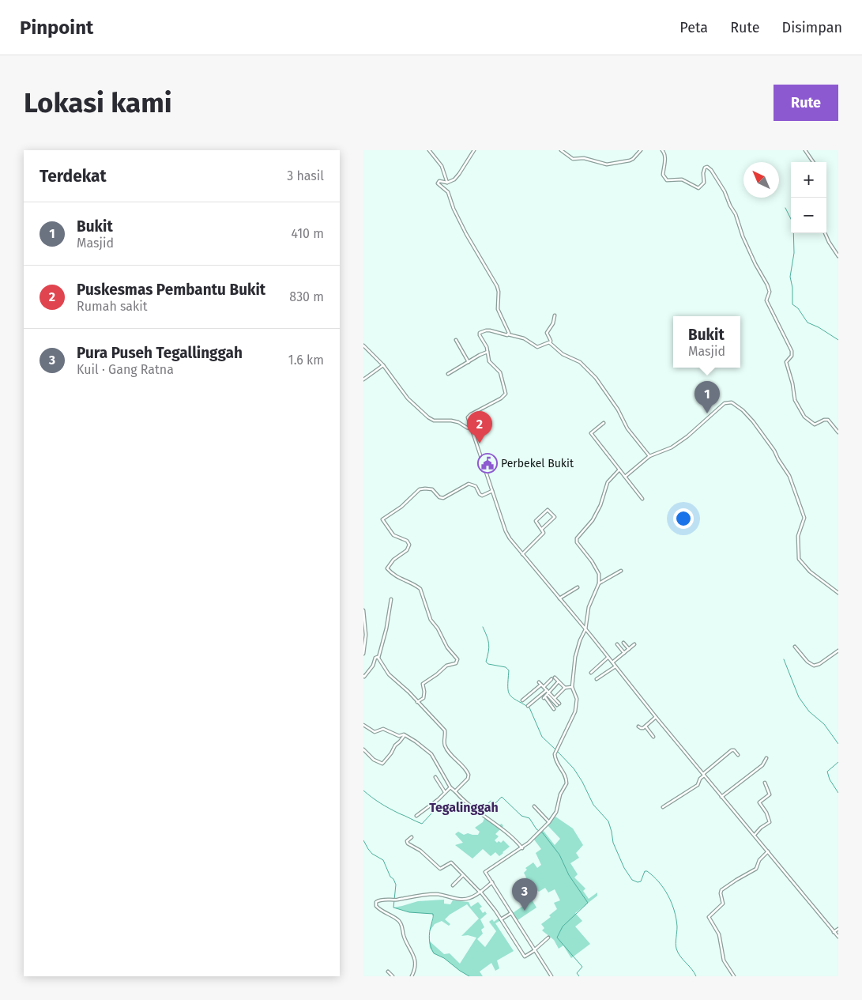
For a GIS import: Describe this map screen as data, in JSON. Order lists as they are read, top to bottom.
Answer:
{
  "districts": ["Tegalinggah"],
  "places": {
    "public building": ["Perbekel Bukit"]
  },
  "north": "top left",
  "page": {
    "header": "Pinpoint",
    "nav": ["Peta", "Rute", "Disimpan"],
    "buttons": "Rute",
    "title": "Lokasi kami",
    "heading": ["Terdekat", "3 hasil"],
    "map_buttons": ["+", "−"],
    "list": [
      {
        "mark": "1",
        "name": "Bukit",
        "note": "Masjid",
        "value": "410 m"
      },
      {
        "mark": "2",
        "name": "Puskesmas Pembantu Bukit",
        "note": "Rumah sakit",
        "value": "830 m"
      },
      {
        "mark": "3",
        "name": "Pura Puseh Tegallinggah",
        "note": "Kuil · Gang Ratna",
        "value": "1.6 km"
      }
    ],
    "popup": ["Bukit", "Masjid"],
    "pins": ["1", "2", "3"]
  }
}
